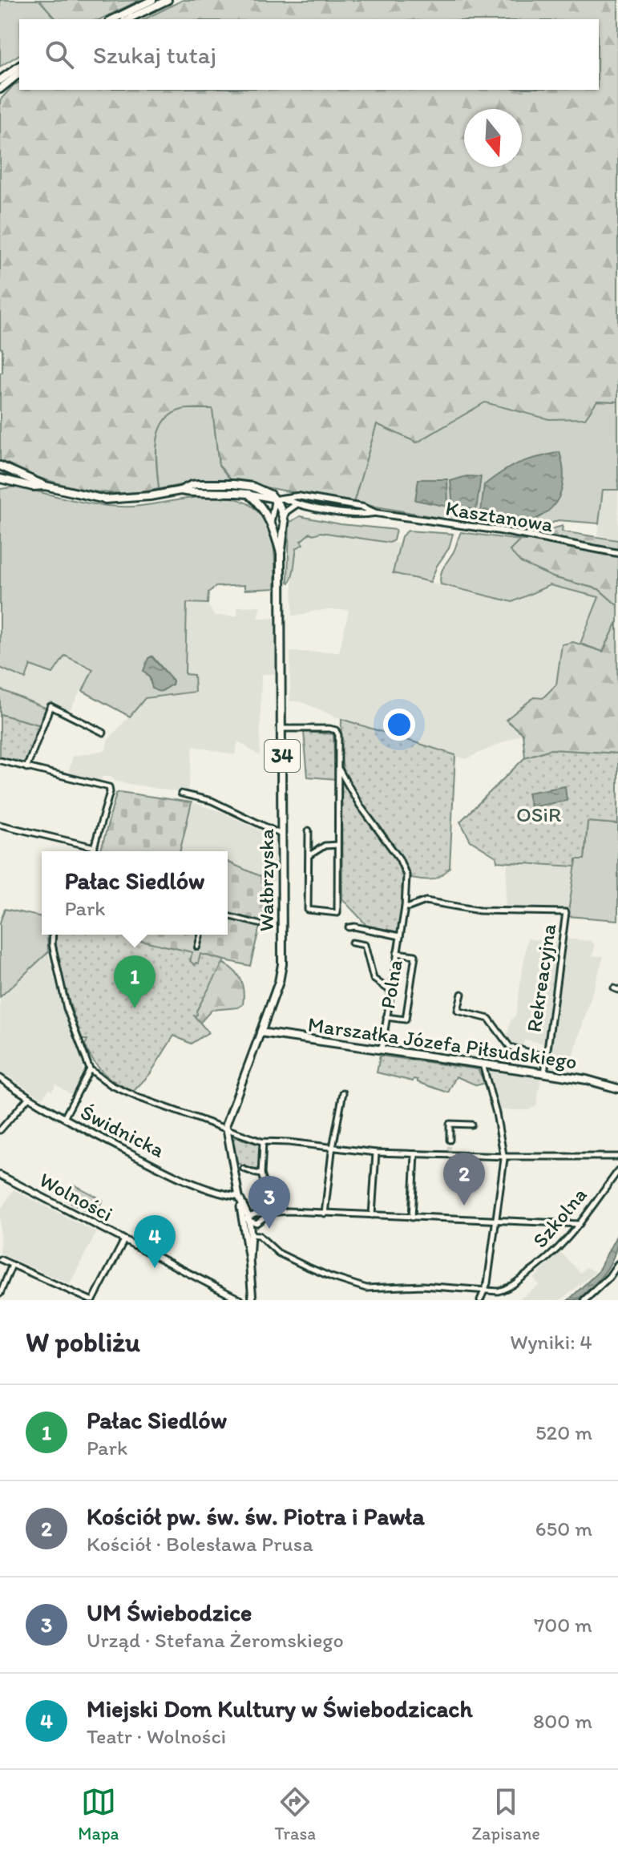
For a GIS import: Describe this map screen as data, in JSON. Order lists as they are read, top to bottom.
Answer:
{
  "streets": {
    "main road": ["34", "Wałbrzyska", "Marszałka Józefa Piłsudskiego"],
    "street": [
      "Kasztanowa",
      "Rekreacyjna",
      "Polna",
      "Świdnicka",
      "Wolności",
      "Szkolna"
    ]
  },
  "crossings": [
    ["Kasztanowa", "Wałbrzyska"],
    ["Wałbrzyska", "Marszałka Józefa Piłsudskiego"],
    ["Wałbrzyska", "Świdnicka"],
    ["Wałbrzyska", "Szkolna"],
    ["Rekreacyjna", "Polna"],
    ["Rekreacyjna", "Marszałka Józefa Piłsudskiego"],
    ["Polna", "Marszałka Józefa Piłsudskiego"]
  ],
  "parks": ["OSiR"],
  "north": "bottom",
  "page": {
    "search": "Szukaj tutaj",
    "popup": ["Pałac Siedlów", "Park"],
    "pins": [
      "1",
      "2",
      "3",
      "4"
    ],
    "heading": ["W pobliżu", "Wyniki: 4"],
    "list": [
      {
        "mark": "1",
        "name": "Pałac Siedlów",
        "note": "Park",
        "value": "520 m"
      },
      {
        "mark": "2",
        "name": "Kościół pw. św. św. Piotra i Pawła",
        "note": "Kościół · Bolesława Prusa",
        "value": "650 m"
      },
      {
        "mark": "3",
        "name": "UM Świebodzice",
        "note": "Urząd · Stefana Żeromskiego",
        "value": "700 m"
      },
      {
        "mark": "4",
        "name": "Miejski Dom Kultury w Świebodzicach",
        "note": "Teatr · Wolności",
        "value": "800 m"
      }
    ],
    "nav": ["Mapa", "Trasa", "Zapisane"]
  }
}
